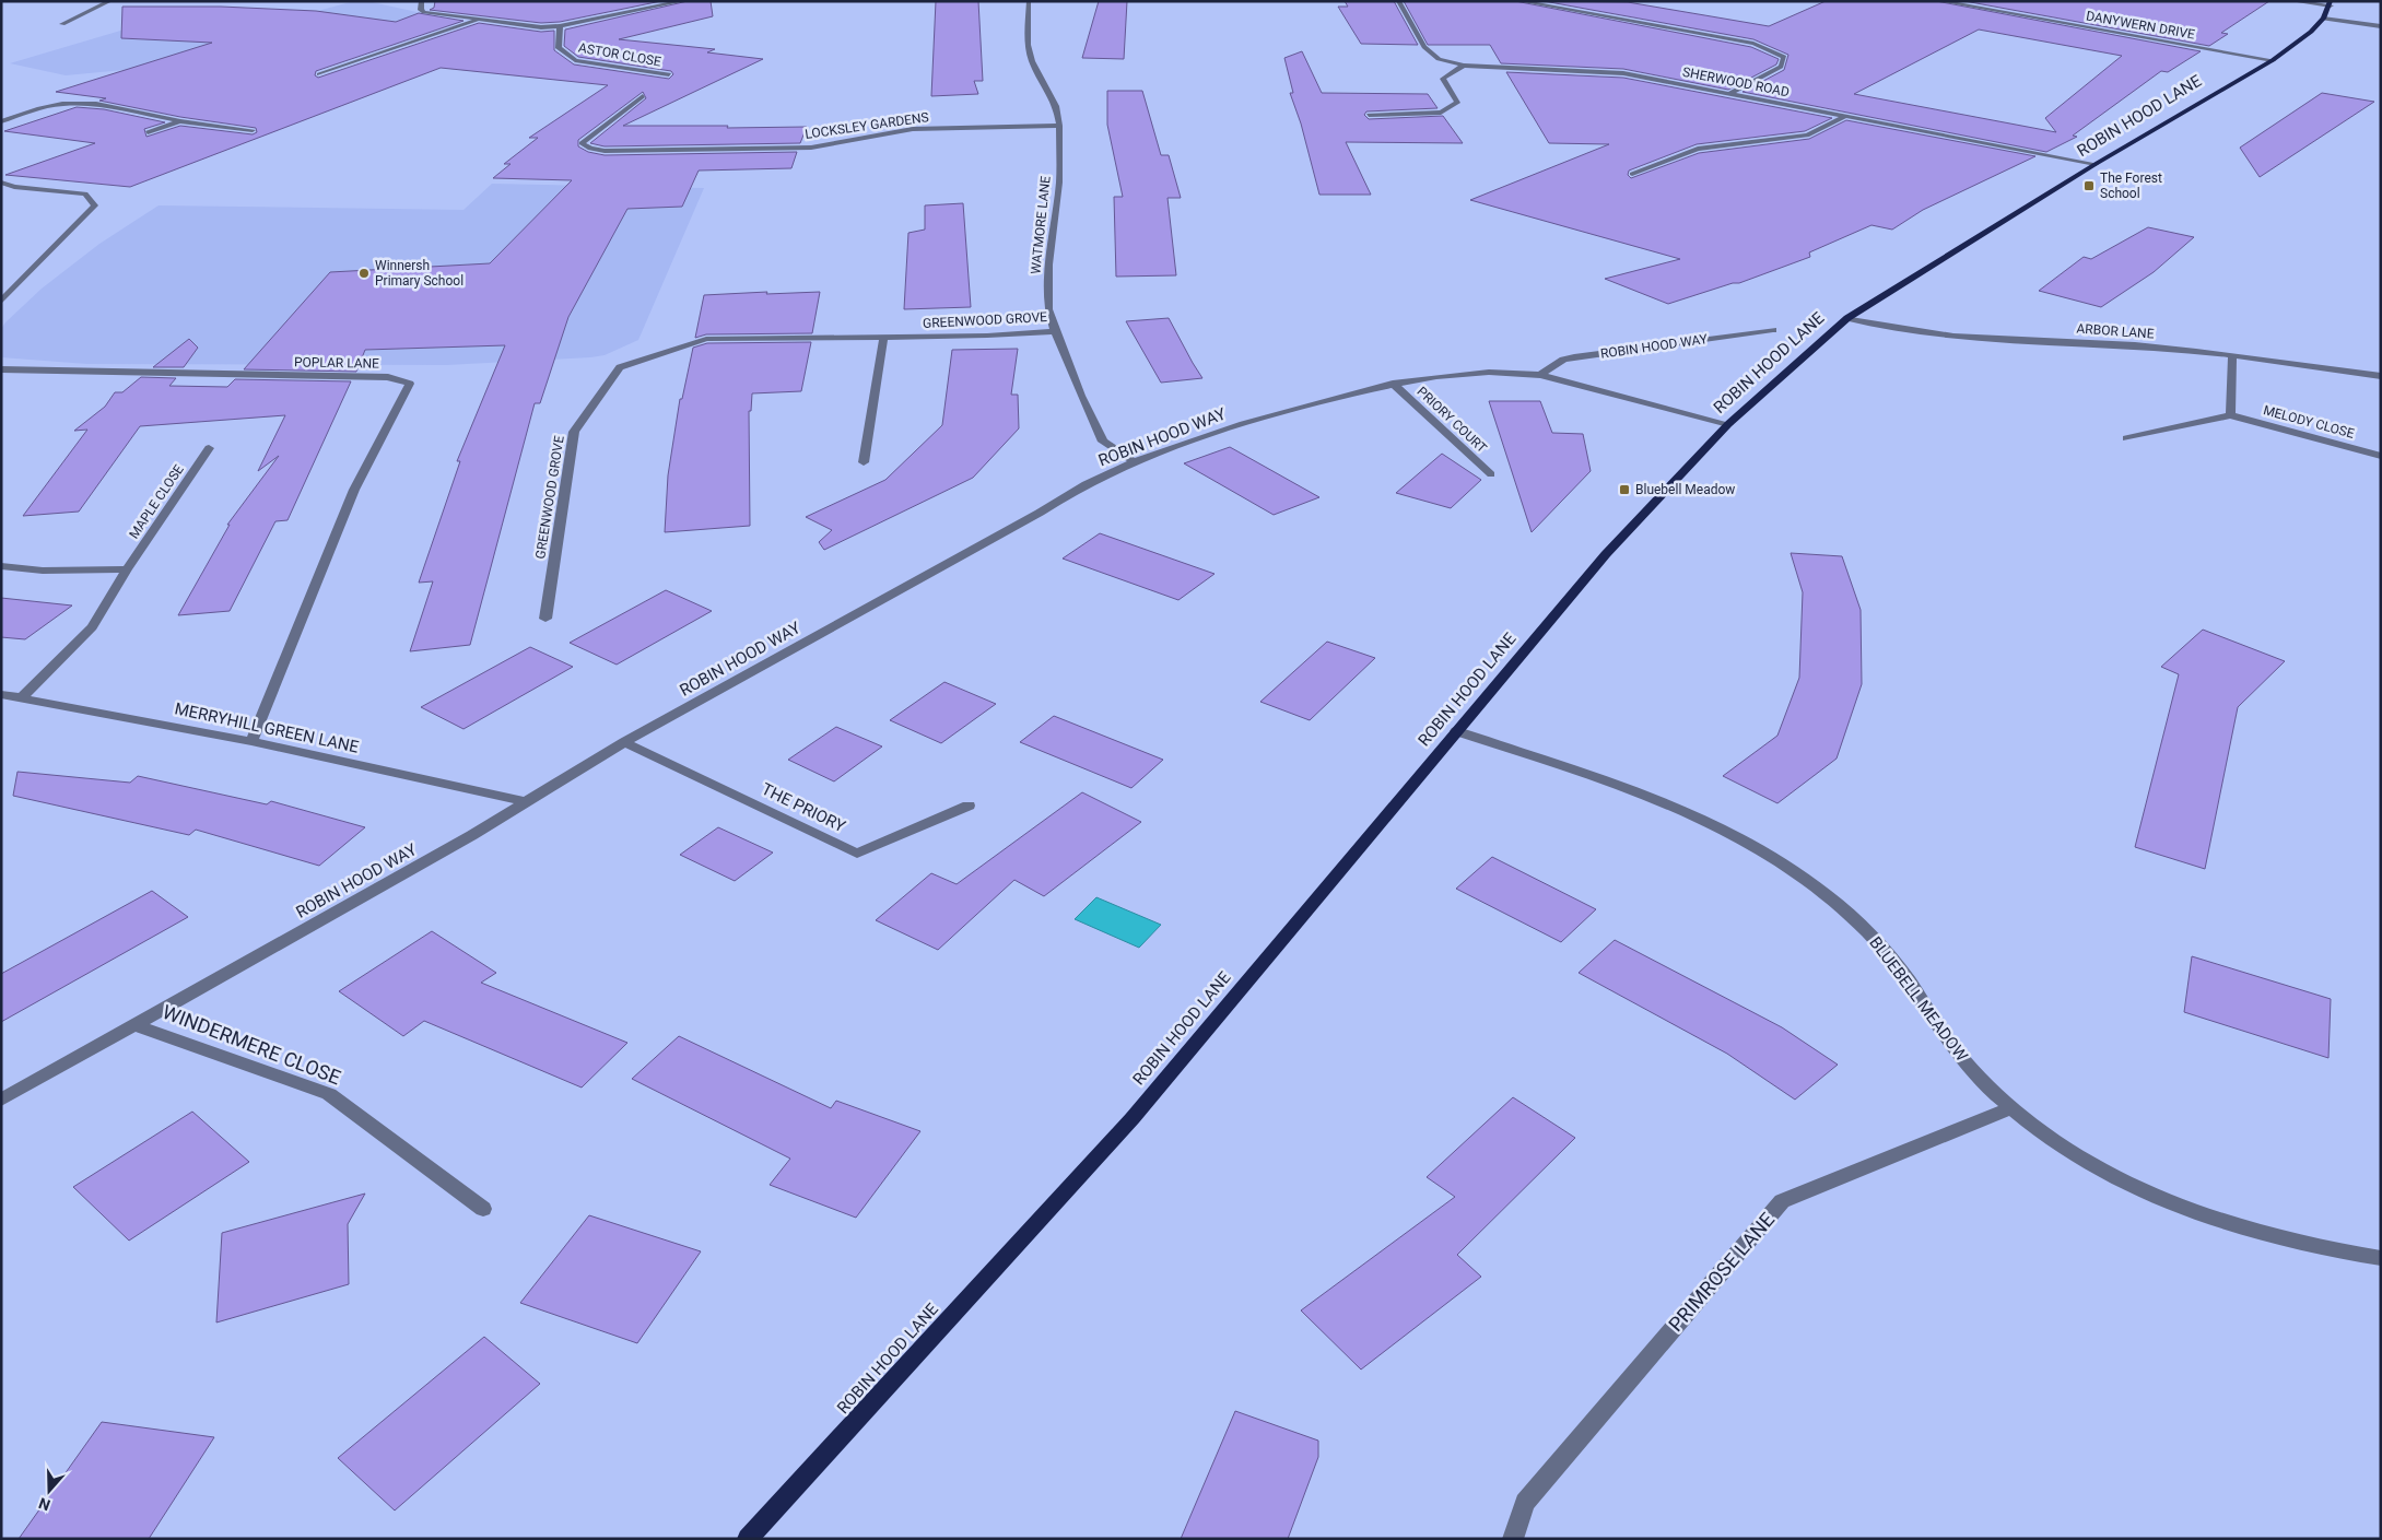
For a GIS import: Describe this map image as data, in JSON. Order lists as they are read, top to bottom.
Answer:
{
  "streets": {
    "main road": ["ROBIN HOOD LANE"],
    "street": [
      "DANYWERN DRIVE",
      "ASTOR CLOSE",
      "SHERWOOD ROAD",
      "LOCKSLEY GARDENS",
      "WATMORE LANE",
      "GREENWOOD GROVE",
      "ARBOR LANE",
      "ROBIN HOOD WAY",
      "POPLAR LANE",
      "PRIORY COURT",
      "MELODY CLOSE",
      "MAPLE CLOSE",
      "MERRYHILL GREEN LANE",
      "THE PRIORY",
      "BLUEBELL MEADOW",
      "WINDERMERE CLOSE",
      "PRIMROSE LANE"
    ]
  },
  "crossings": [
    ["DANYWERN DRIVE", "ROBIN HOOD LANE"],
    ["SHERWOOD ROAD", "ROBIN HOOD LANE"],
    ["ROBIN HOOD LANE", "ARBOR LANE"],
    ["ROBIN HOOD LANE", "ROBIN HOOD WAY"],
    ["ROBIN HOOD LANE", "BLUEBELL MEADOW"],
    ["LOCKSLEY GARDENS", "WATMORE LANE"],
    ["WATMORE LANE", "GREENWOOD GROVE"],
    ["WATMORE LANE", "ROBIN HOOD WAY"],
    ["ROBIN HOOD WAY", "PRIORY COURT"],
    ["ROBIN HOOD WAY", "MERRYHILL GREEN LANE"],
    ["ROBIN HOOD WAY", "THE PRIORY"],
    ["ROBIN HOOD WAY", "WINDERMERE CLOSE"],
    ["POPLAR LANE", "MERRYHILL GREEN LANE"],
    ["MAPLE CLOSE", "MERRYHILL GREEN LANE"],
    ["BLUEBELL MEADOW", "PRIMROSE LANE"]
  ],
  "places": {
    "transit": ["The Forest School", "Bluebell Meadow"],
    "other": ["Winnersh Primary School"]
  },
  "north": "bottom"
}
